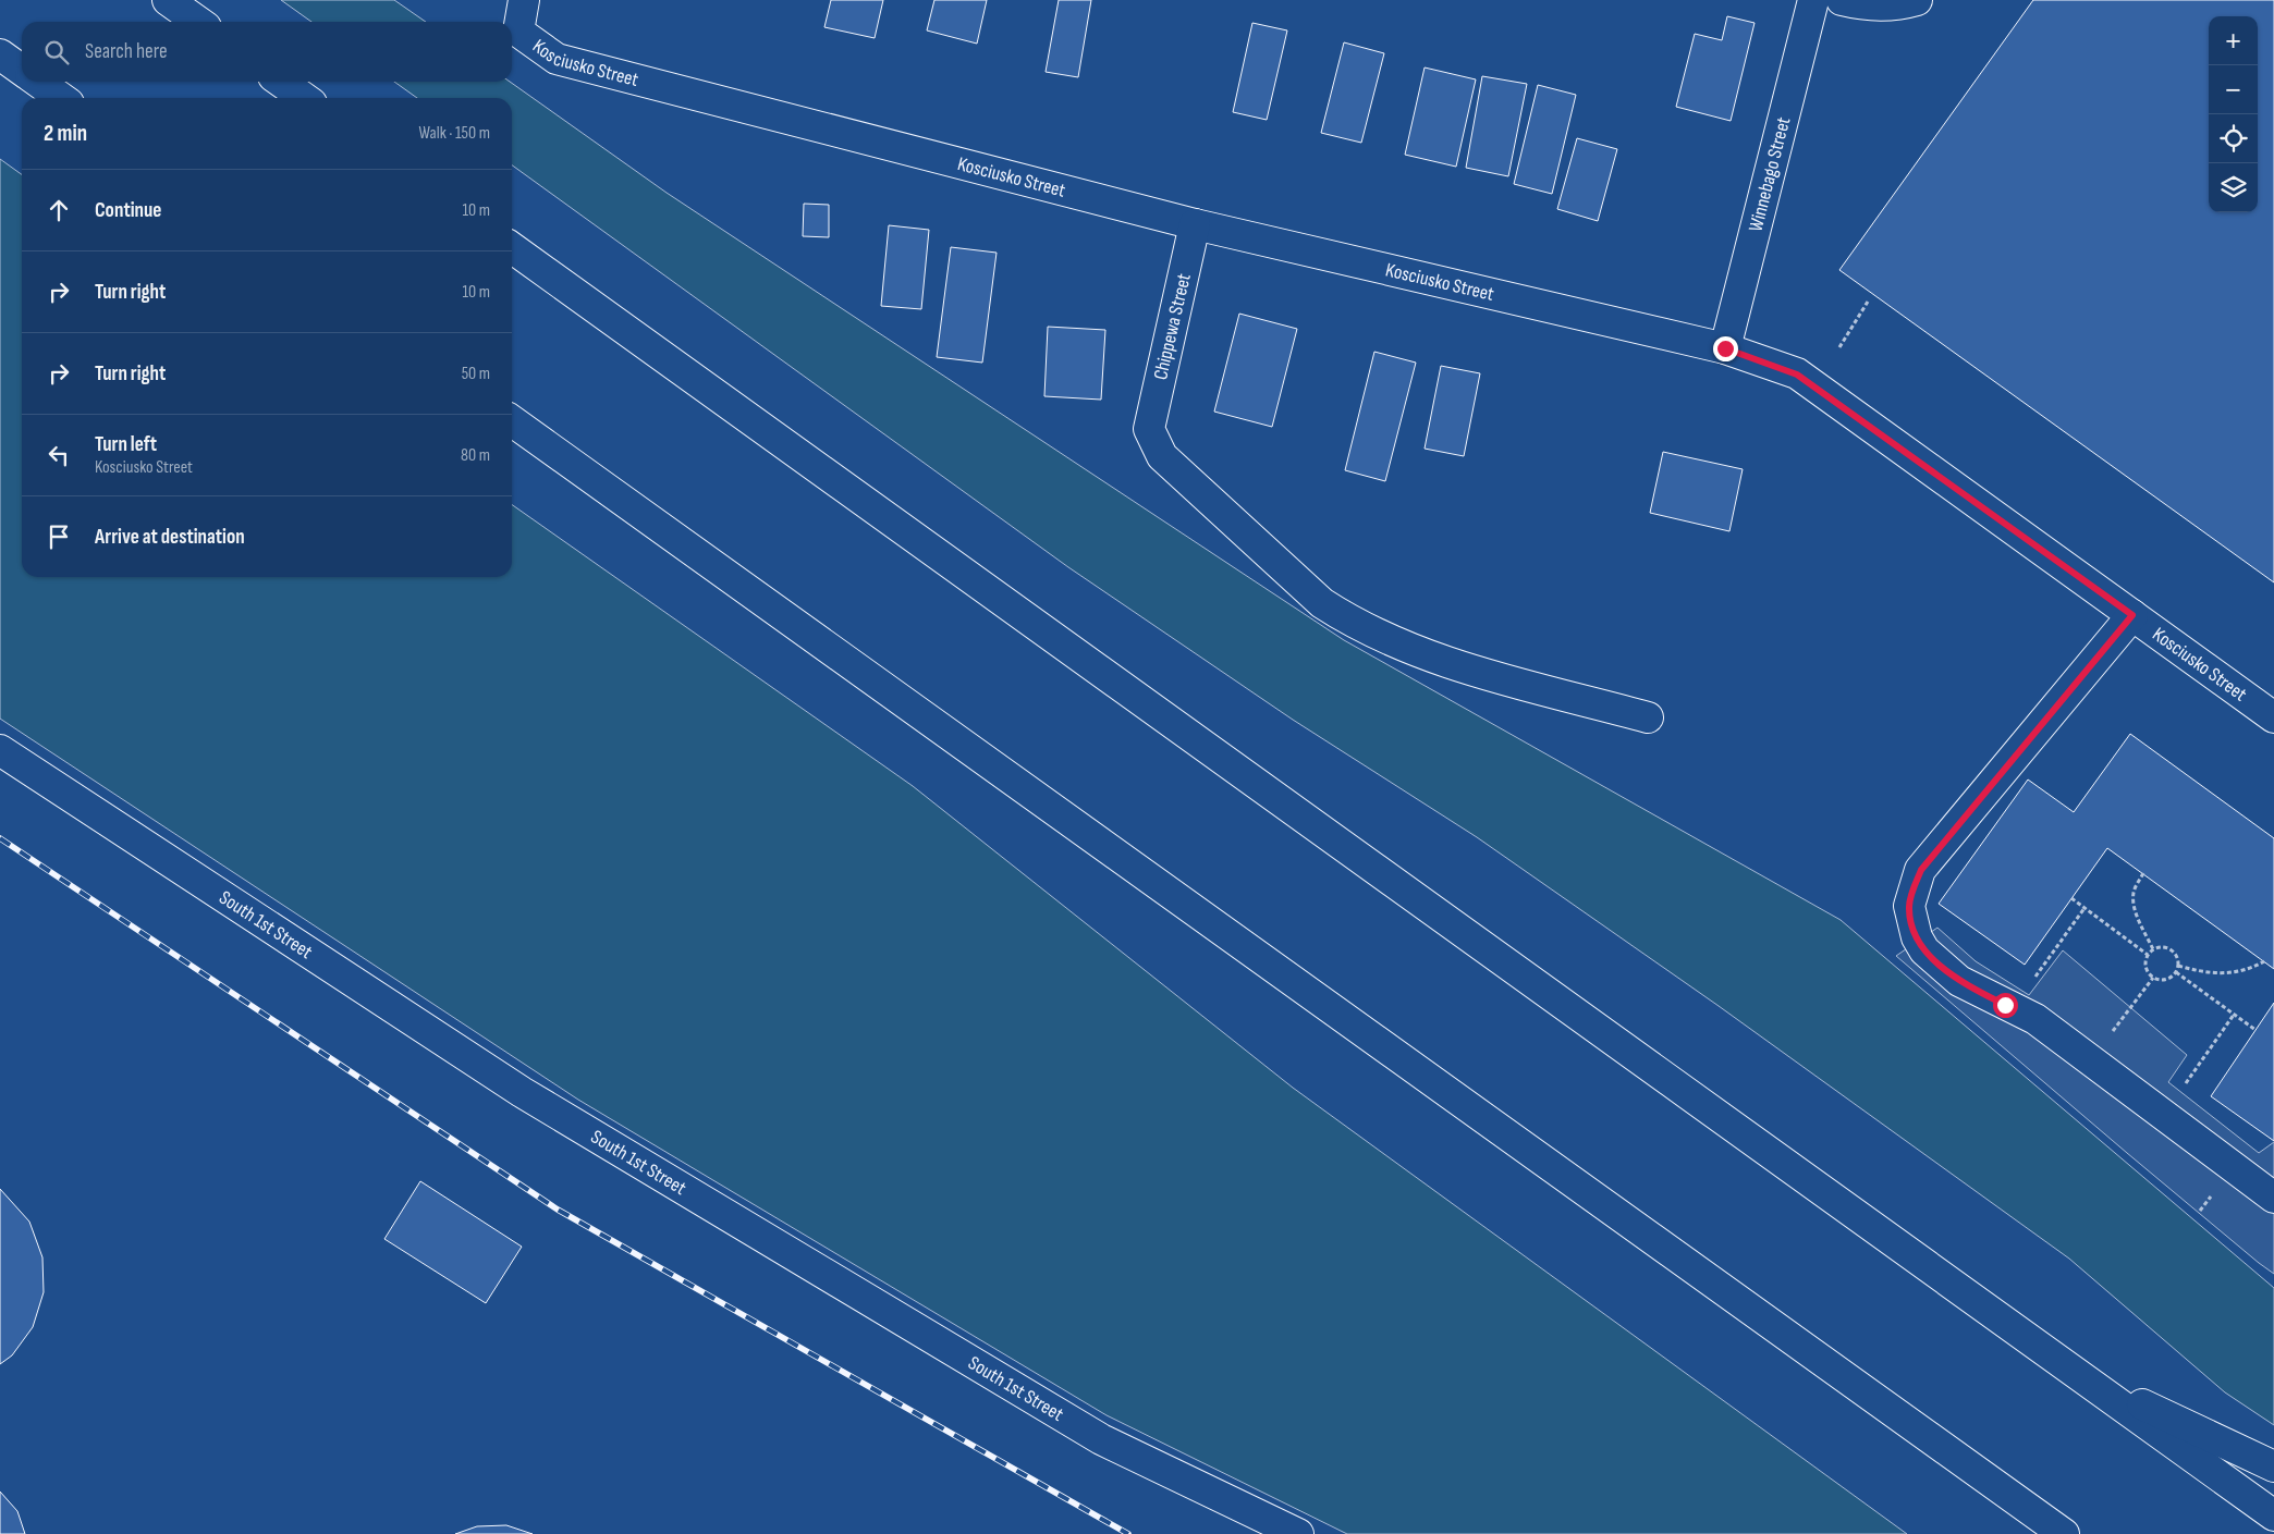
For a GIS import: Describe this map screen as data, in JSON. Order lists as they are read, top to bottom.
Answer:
{
  "streets": {
    "main road": [
      "Kosciusko Street",
      "Winnebago Street",
      "Chippewa Street",
      "South 1st Street"
    ]
  },
  "crossings": [
    ["Kosciusko Street", "Winnebago Street"],
    ["Kosciusko Street", "Chippewa Street"]
  ],
  "page": {
    "map_buttons": ["+", "−"],
    "search": "Search here",
    "heading": ["2 min", "Walk · 150 m"],
    "list": [
      ["Continue", "10 m"],
      ["Turn right", "10 m"],
      ["Turn right", "50 m"],
      ["Turn left", "Kosciusko Street", "80 m"],
      "Arrive at destination"
    ]
  }
}
